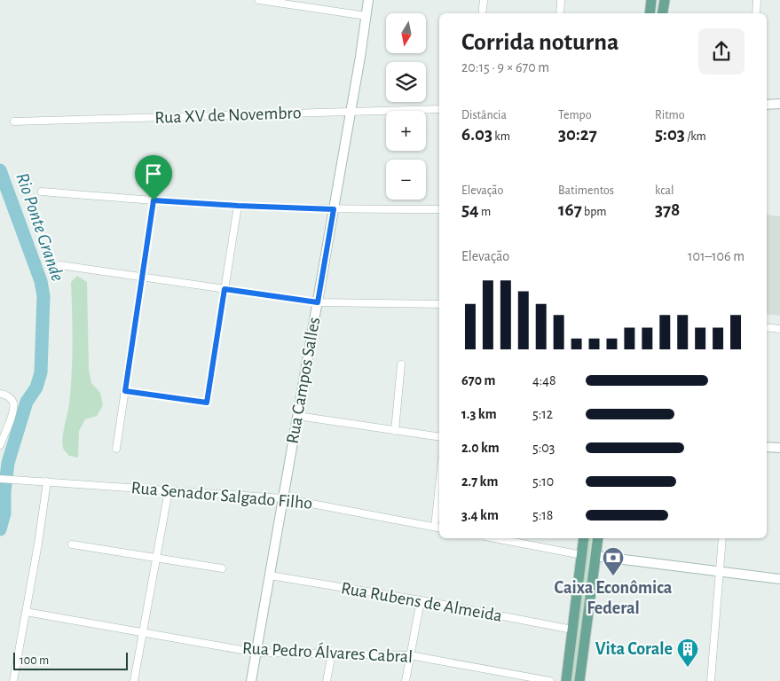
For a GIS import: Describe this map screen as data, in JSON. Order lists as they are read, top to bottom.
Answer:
{
  "streets": {
    "main road": ["Rua Campos Salles"],
    "street": [
      "Rua XV de Novembro",
      "Rua Senador Salgado Filho",
      "Rua Rubens de Almeida",
      "Rua Pedro Álvares Cabral"
    ]
  },
  "crossings": [
    ["Rua XV de Novembro", "Rua Campos Salles"],
    ["Rua Campos Salles", "Rua Senador Salgado Filho"],
    ["Rua Campos Salles", "Rua Rubens de Almeida"],
    ["Rua Campos Salles", "Rua Pedro Álvares Cabral"]
  ],
  "water": ["Rio Ponte Grande"],
  "places": {
    "bank": ["Caixa Econômica Federal"],
    "building": ["Vita Corale"]
  },
  "scale_bar": "100 m",
  "north": "bottom",
  "page": {
    "map_buttons": ["+", "−"],
    "heading": ["Corrida noturna", "20:15 · 9 × 670 m"],
    "stats": [
      ["Distância", "6.03 km"],
      ["Tempo", "30:27"],
      ["Ritmo", "5:03 /km"],
      ["Elevação", "54 m"],
      ["Batimentos", "167 bpm"],
      ["kcal", "378"]
    ],
    "chart": ["Elevação", "101–106 m"],
    "list": [
      {
        "name": "670 m",
        "note": "4:48"
      },
      {
        "name": "1.3 km",
        "note": "5:12"
      },
      {
        "name": "2.0 km",
        "note": "5:03"
      },
      {
        "name": "2.7 km",
        "note": "5:10"
      },
      {
        "name": "3.4 km",
        "note": "5:18"
      }
    ],
    "scale": "100 m"
  }
}
